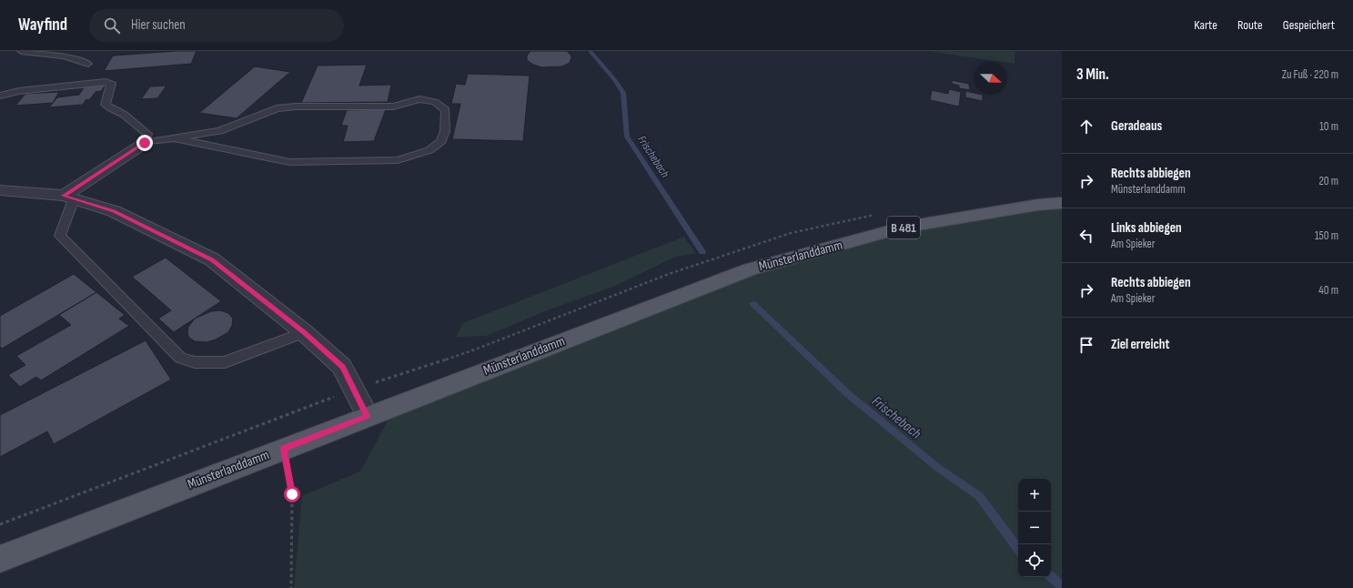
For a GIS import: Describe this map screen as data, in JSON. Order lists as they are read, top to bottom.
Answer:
{
  "streets": {
    "main road": ["B 481", "Münsterlanddamm"]
  },
  "water": ["Frischebach"],
  "north": "right",
  "page": {
    "header": "Wayfind",
    "search": "Hier suchen",
    "nav": ["Karte", "Route", "Gespeichert"],
    "heading": ["3 Min.", "Zu Fuß · 220 m"],
    "list": [
      ["Geradeaus", "10 m"],
      ["Rechts abbiegen", "Münsterlanddamm", "20 m"],
      ["Links abbiegen", "Am Spieker", "150 m"],
      ["Rechts abbiegen", "Am Spieker", "40 m"],
      "Ziel erreicht"
    ],
    "map_buttons": ["+", "−"]
  }
}
